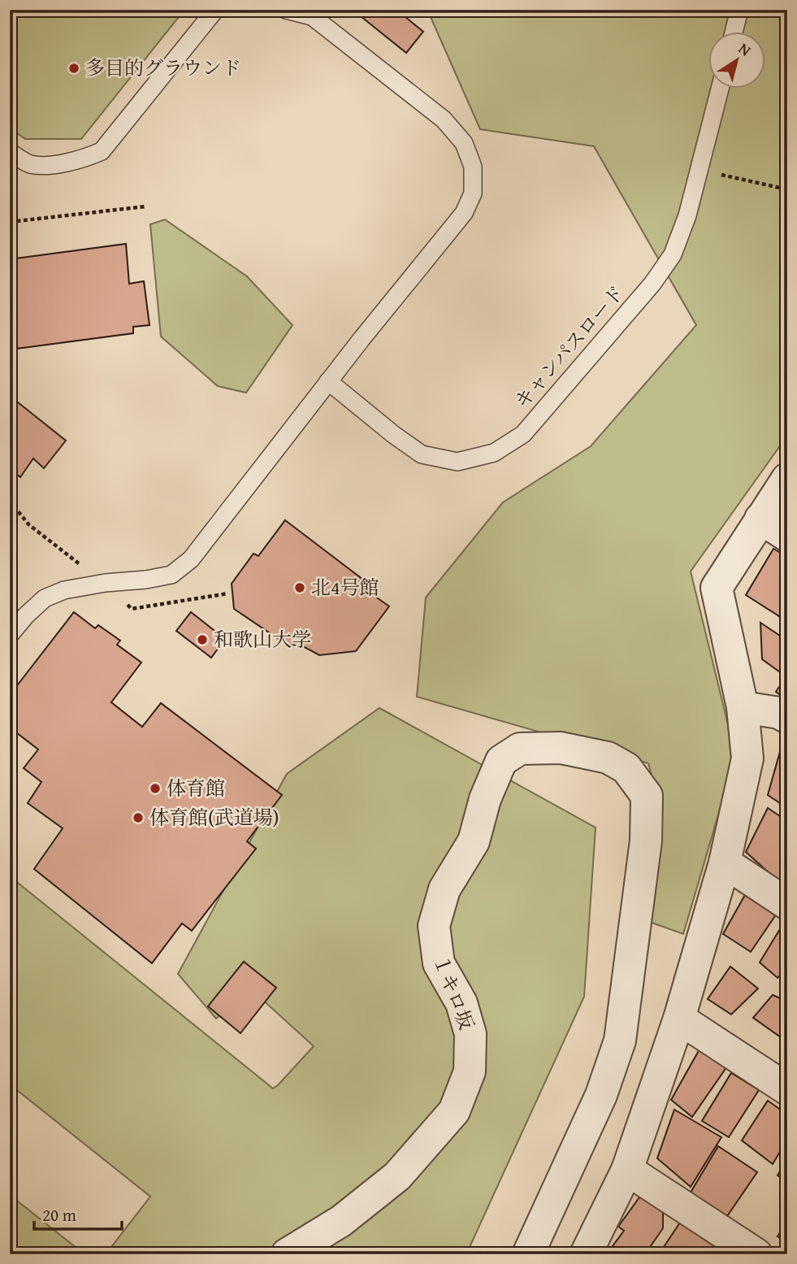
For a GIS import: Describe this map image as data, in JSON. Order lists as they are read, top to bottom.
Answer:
{
  "streets": {
    "street": ["１キロ坂"],
    "lane": ["キャンパスロード"]
  },
  "places": [
    "多目的グラウンド",
    "北4号館",
    "和歌山大学",
    "体育館",
    "体育館(武道場)"
  ],
  "scale_bar": "20 m",
  "north": "top right"
}
